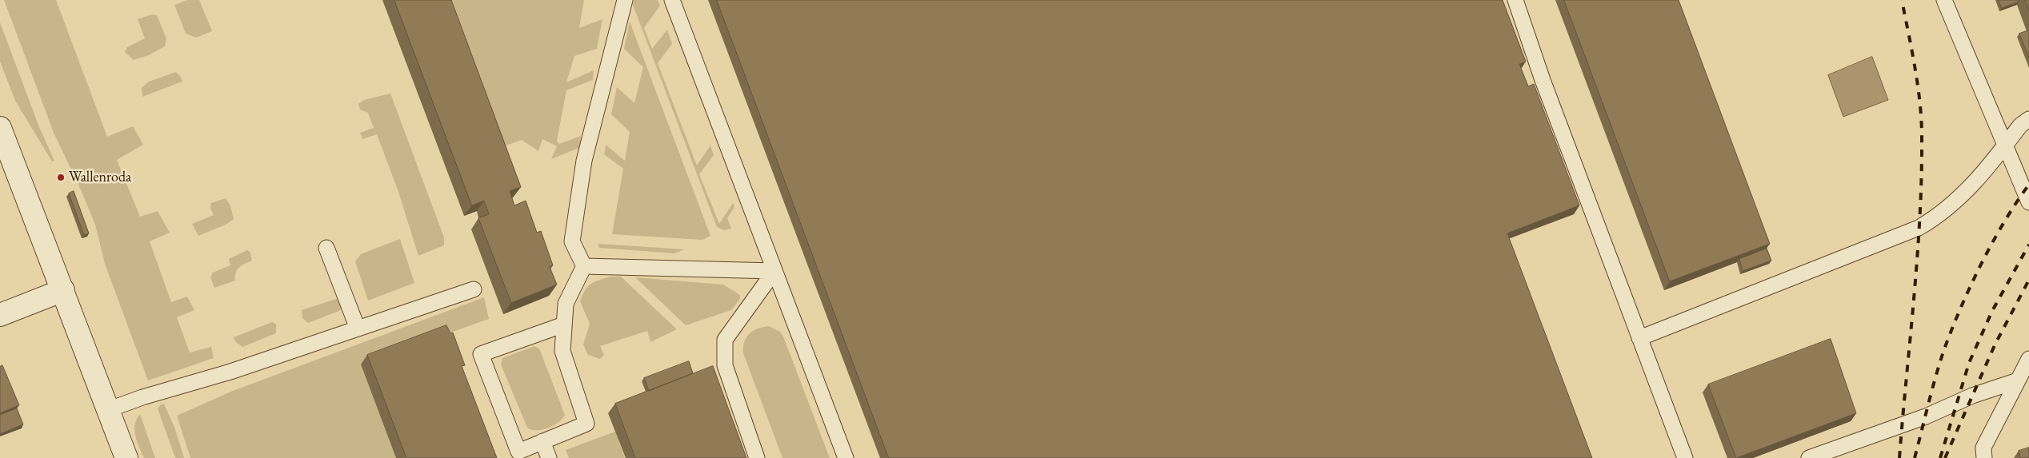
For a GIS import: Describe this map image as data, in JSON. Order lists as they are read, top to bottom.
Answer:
{
  "places": ["Wallenroda"]
}
